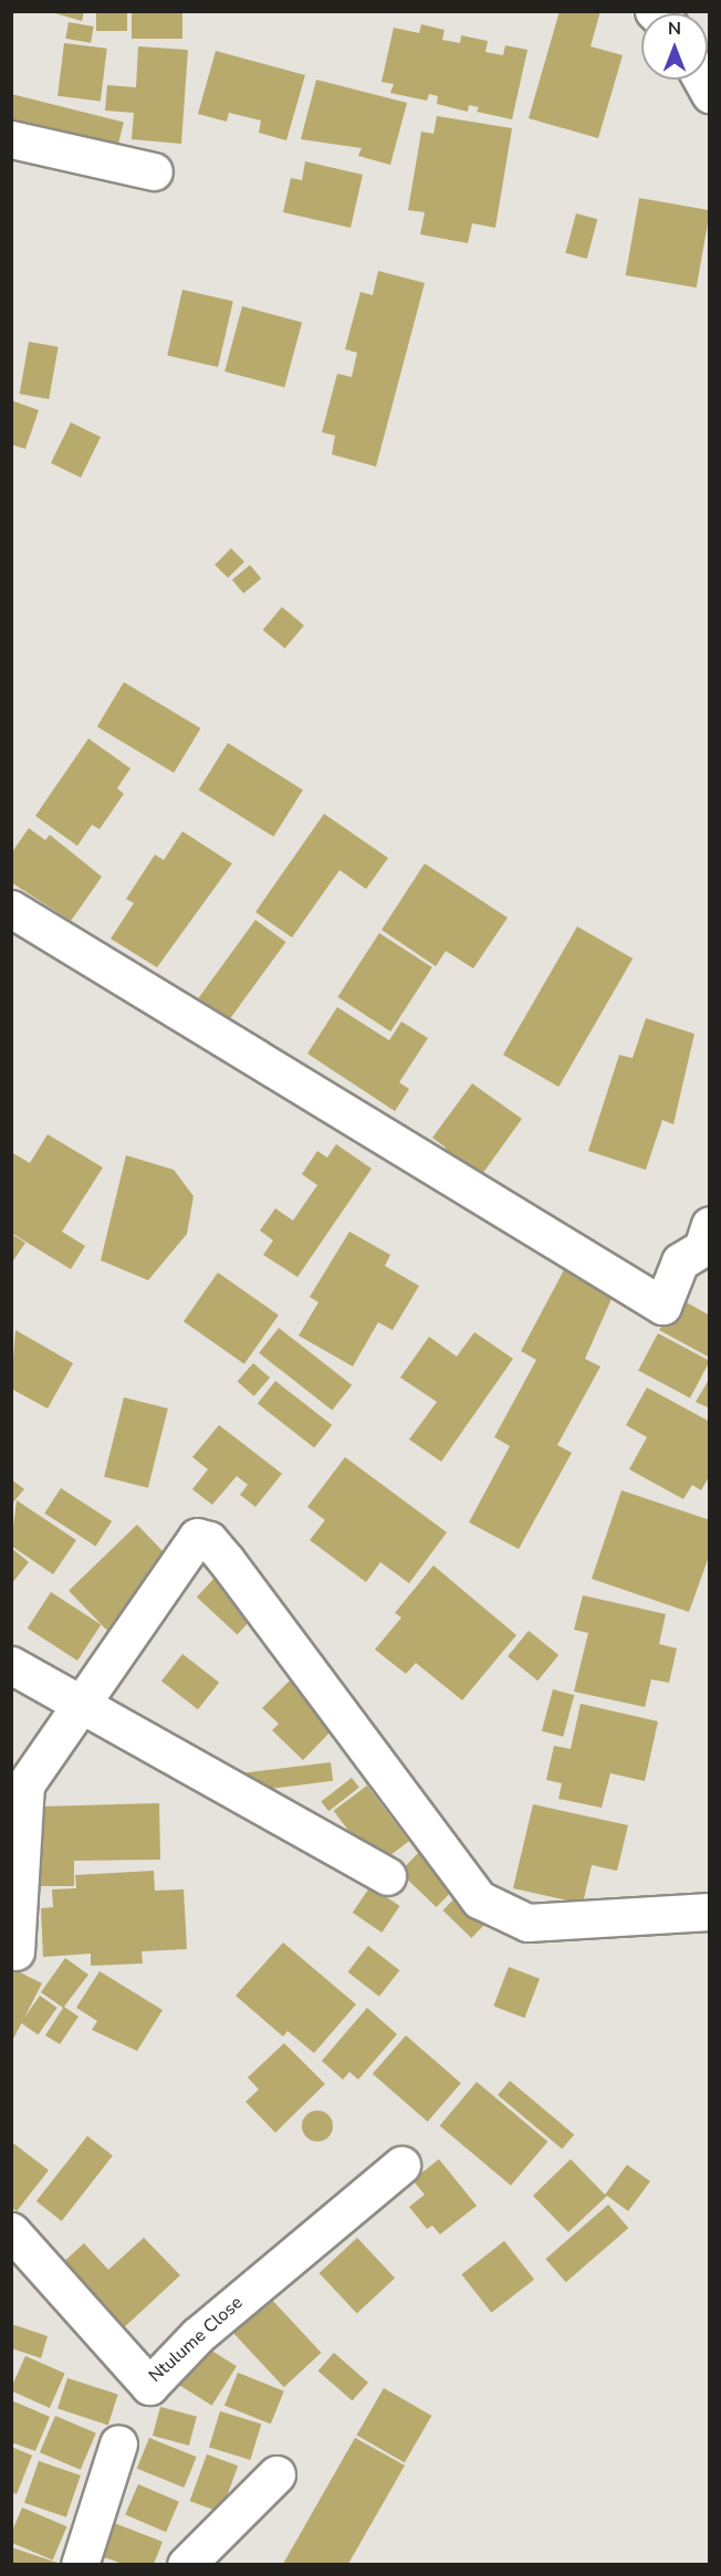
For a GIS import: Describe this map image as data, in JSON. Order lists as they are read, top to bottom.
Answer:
{
  "streets": {
    "street": ["Ntulume Close"]
  },
  "north": "top"
}
